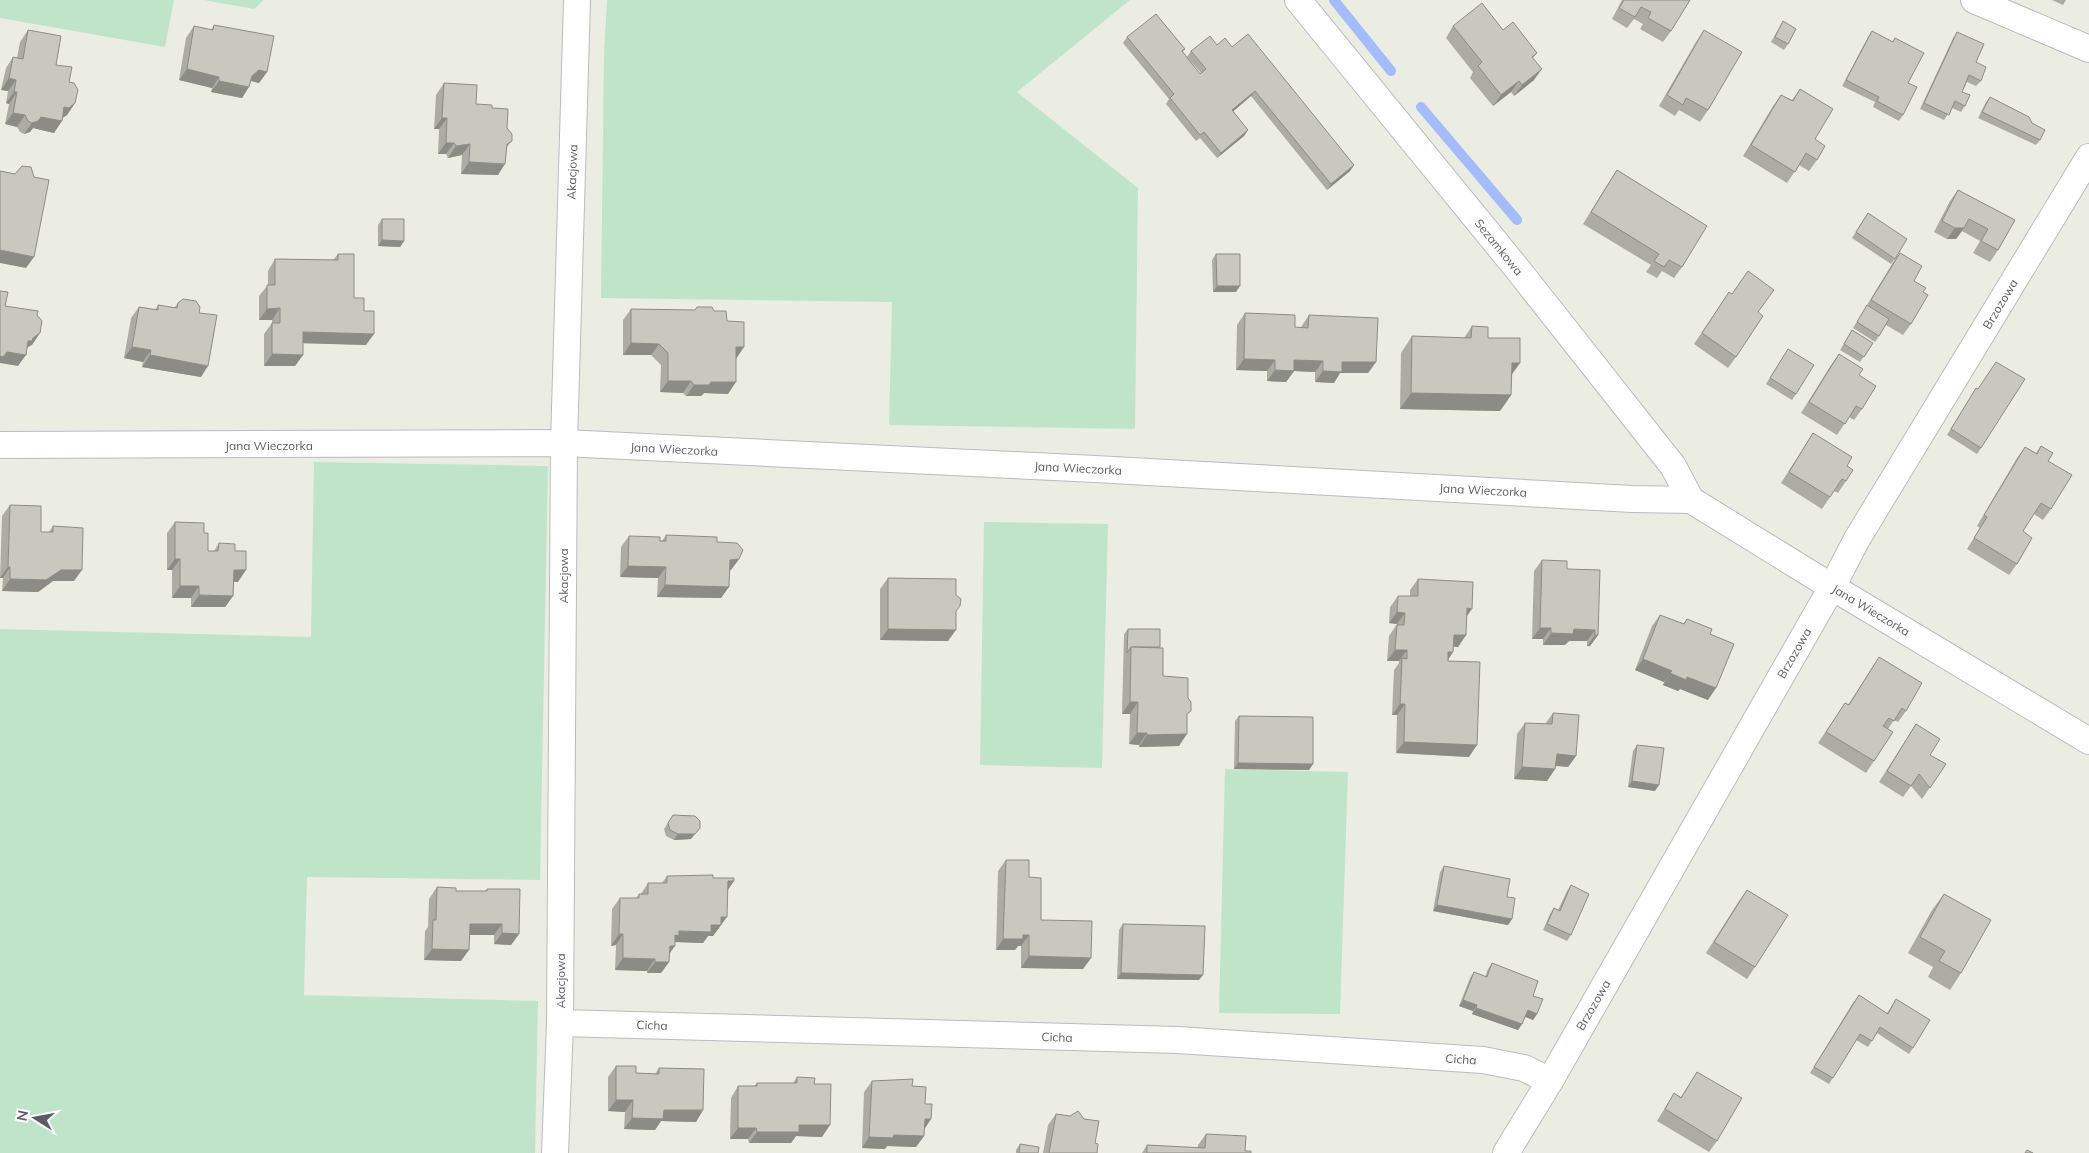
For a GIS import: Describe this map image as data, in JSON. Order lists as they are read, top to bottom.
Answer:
{
  "streets": {
    "street": [
      "Akacjowa",
      "Sezamkowa",
      "Brzozowa",
      "Jana Wieczorka",
      "Cicha"
    ]
  },
  "crossings": [
    ["Akacjowa", "Jana Wieczorka"],
    ["Akacjowa", "Cicha"],
    ["Sezamkowa", "Jana Wieczorka"],
    ["Brzozowa", "Jana Wieczorka"],
    ["Brzozowa", "Cicha"]
  ],
  "north": "left"
}
